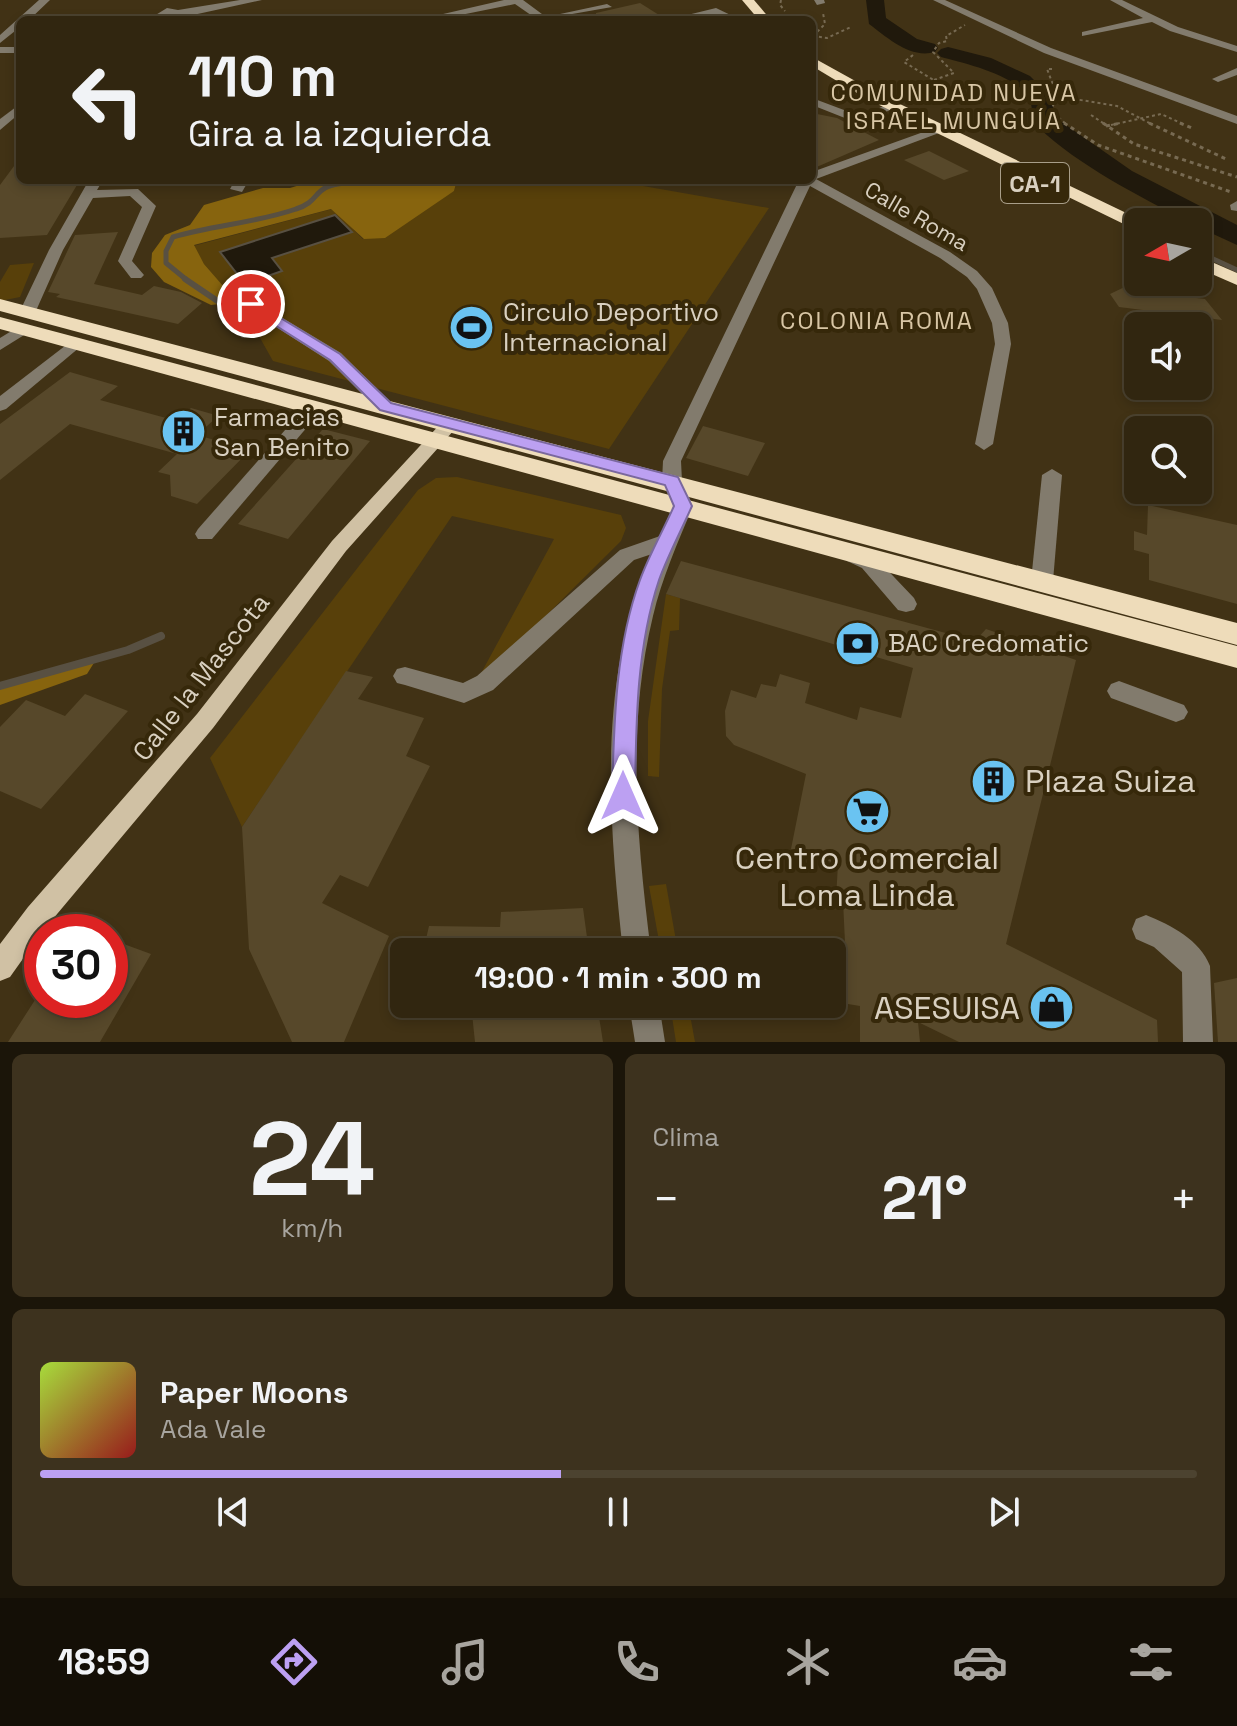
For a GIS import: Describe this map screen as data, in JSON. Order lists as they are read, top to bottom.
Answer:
{
  "streets": {
    "highway": ["CA-1"],
    "main road": ["Calle la Mascota"],
    "street": ["Calle Roma"]
  },
  "districts": ["COMUNIDAD NUEVA ISRAEL MUNGUÍA", "COLONIA ROMA"],
  "places": {
    "sports": ["Circulo Deportivo Internacional"],
    "building": ["Farmacias San Benito", "Plaza Suiza"],
    "bank": ["BAC Credomatic"],
    "supermarket": ["Centro Comercial Loma Linda"],
    "shop": ["ASESUISA"]
  },
  "north": "left",
  "page": {
    "turn": ["110 m", "Gira a la izquierda"],
    "limit": "30",
    "trip": "19:00 · 1 min · 300 m",
    "tile": [
      ["24", "km/h"],
      "Clima"
    ],
    "heat": ["−", "21°", "+"],
    "song": ["Paper Moons", "Ada Vale"],
    "tabs": "18:59"
  }
}
